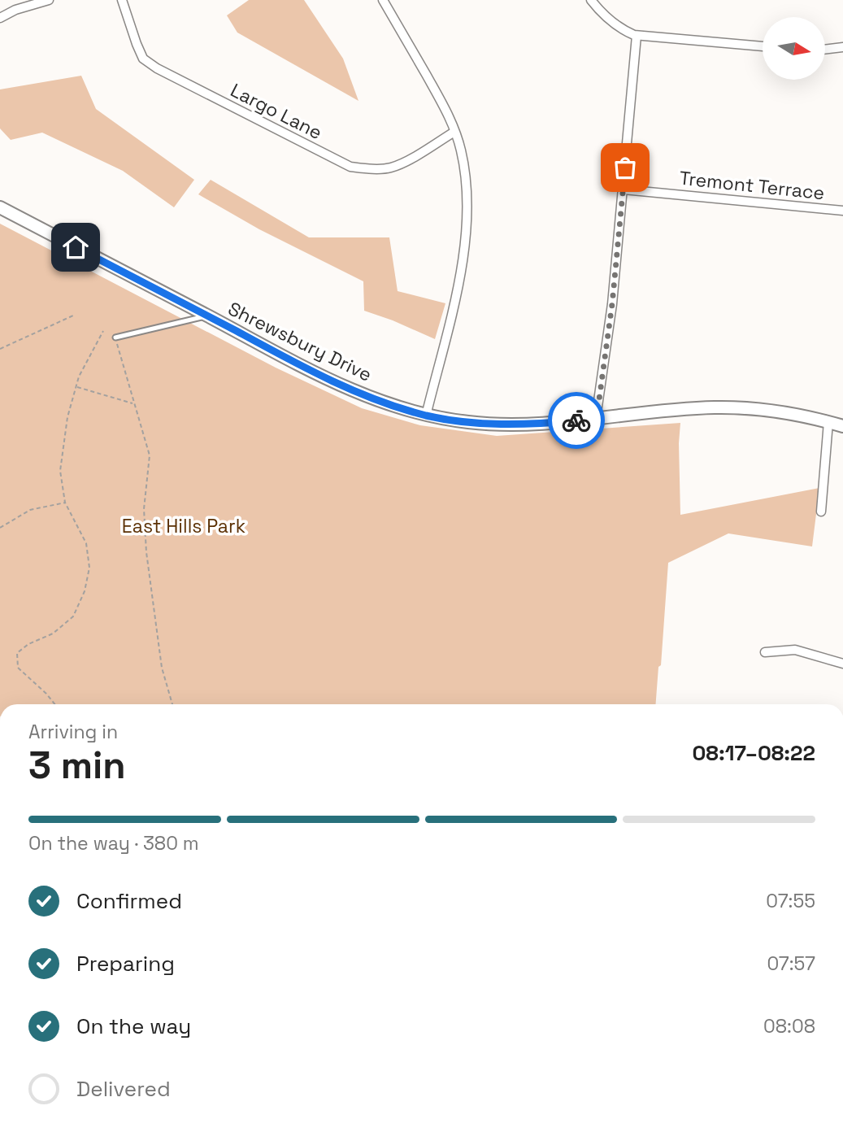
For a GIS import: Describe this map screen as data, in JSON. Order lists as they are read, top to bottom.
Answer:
{
  "streets": {
    "main road": ["Shrewsbury Drive"],
    "street": ["Largo Lane", "Tremont Terrace"]
  },
  "parks": ["East Hills Park"],
  "north": "right",
  "page": {
    "heading": ["3 min", "Arriving in", "08:17–08:22"],
    "bar": "On the way · 380 m",
    "list": [
      ["Confirmed", "07:55"],
      ["Preparing", "07:57"],
      ["On the way", "08:08"],
      "Delivered"
    ]
  }
}
